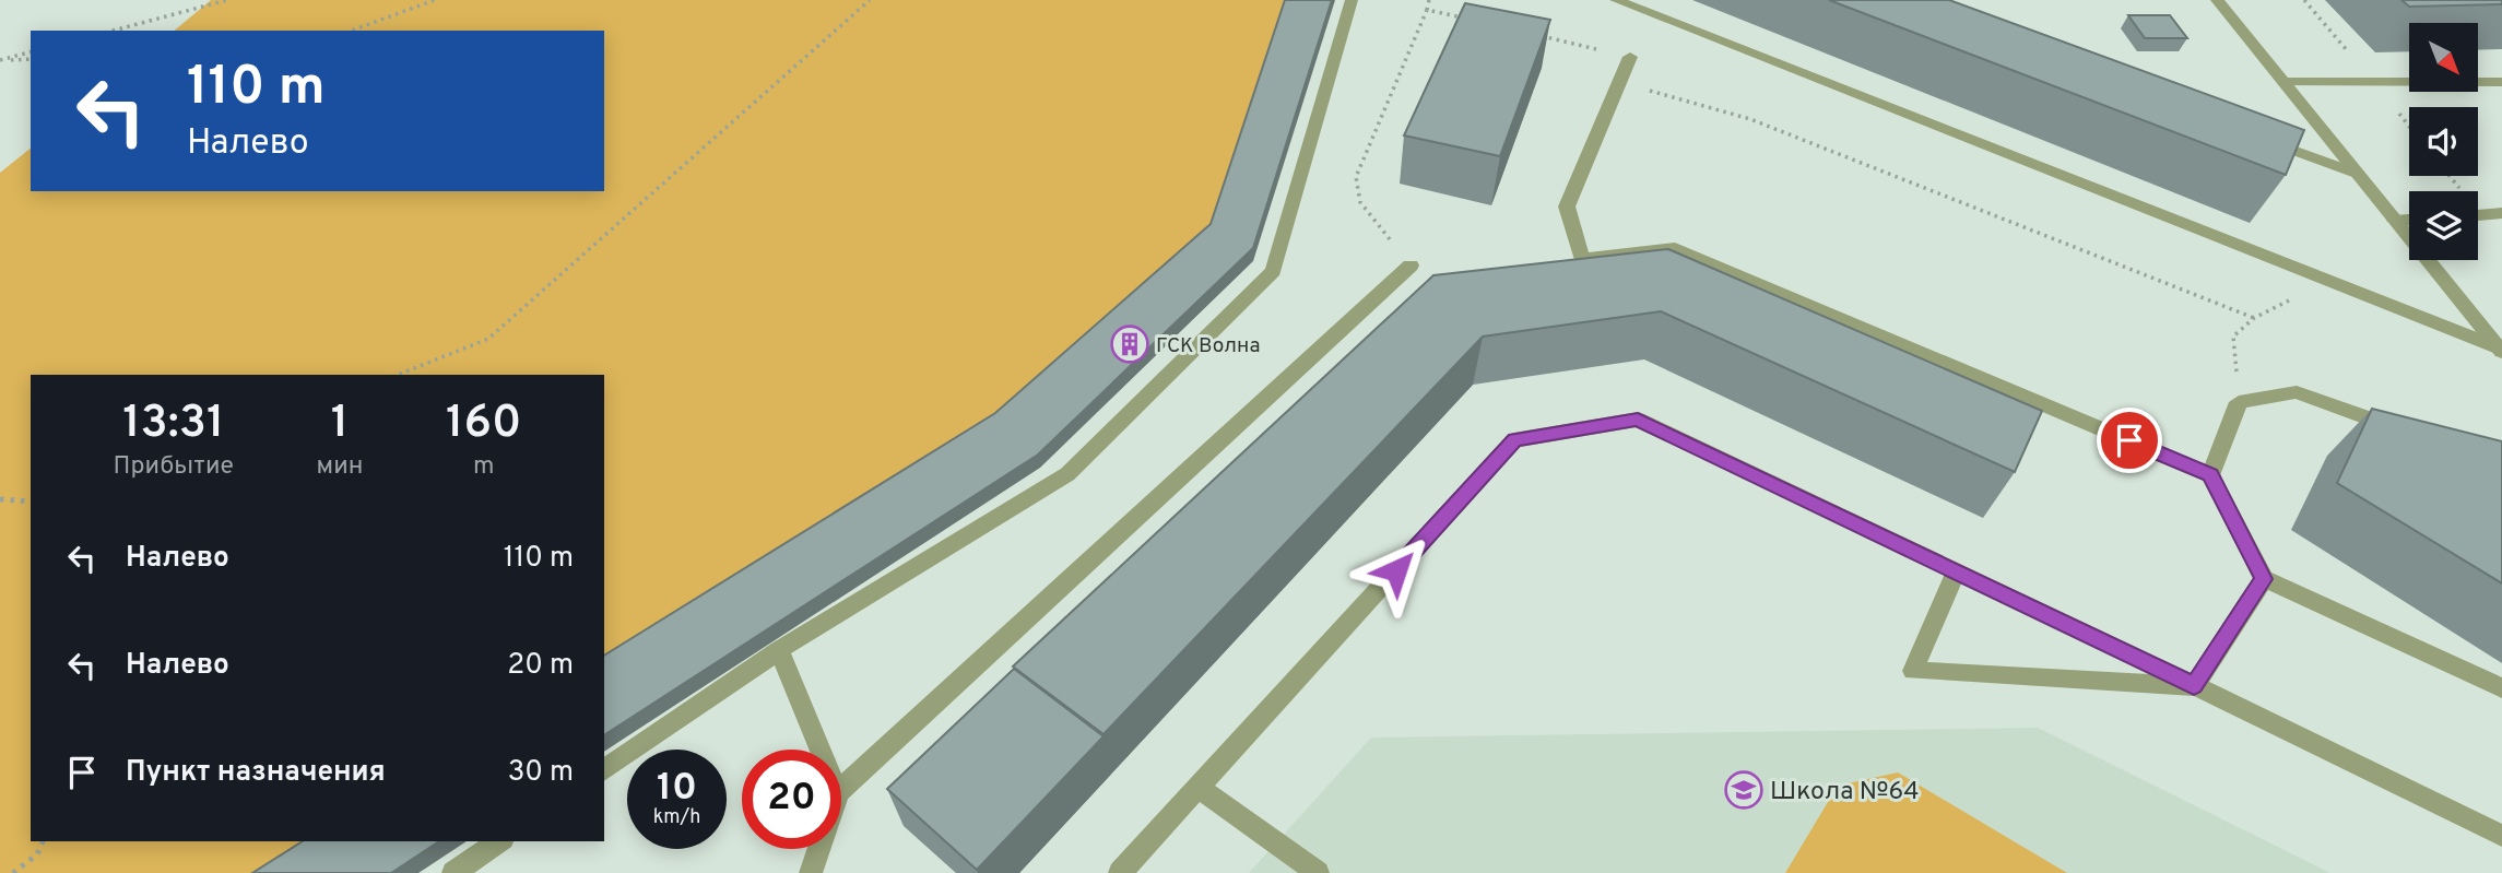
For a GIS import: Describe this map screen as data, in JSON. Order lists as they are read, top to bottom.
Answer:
{
  "places": {
    "building": ["ГСК Волна"],
    "school or university": ["Школа №64"]
  },
  "north": "bottom right",
  "page": {
    "turn": ["110 m", "Налево"],
    "eta": [
      "13:31",
      "Прибытие",
      "1",
      "мин",
      "160",
      "m"
    ],
    "list": [
      {
        "name": "Налево",
        "value": "110 m"
      },
      {
        "name": "Налево",
        "value": "20 m"
      },
      {
        "name": "Пункт назначения",
        "value": "30 m"
      }
    ],
    "speed": "10 km/h",
    "limit": "20"
  }
}
